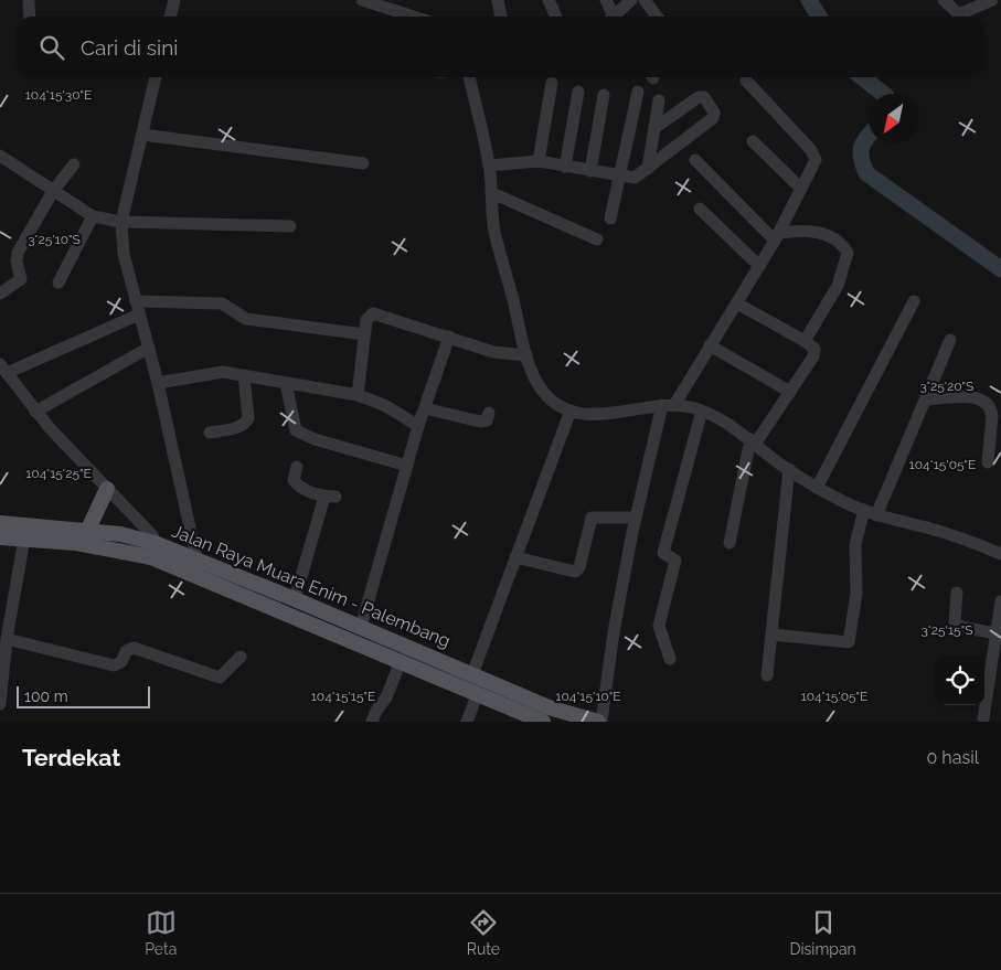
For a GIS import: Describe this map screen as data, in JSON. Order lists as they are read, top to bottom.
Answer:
{
  "streets": {
    "main road": ["Jalan Raya Muara Enim - Palembang"]
  },
  "scale_bar": "100 m",
  "north": "bottom left",
  "page": {
    "search": "Cari di sini",
    "scale": "100 m",
    "heading": ["Terdekat", "0 hasil"],
    "nav": ["Peta", "Rute", "Disimpan"]
  },
  "coordinates": [
    "104°15'30\"E",
    "3°25'10\"S",
    "3°25'20\"S",
    "104°15'05\"E",
    "104°15'25\"E",
    "3°25'15\"S",
    "104°15'15\"E",
    "104°15'10\"E"
  ]
}
